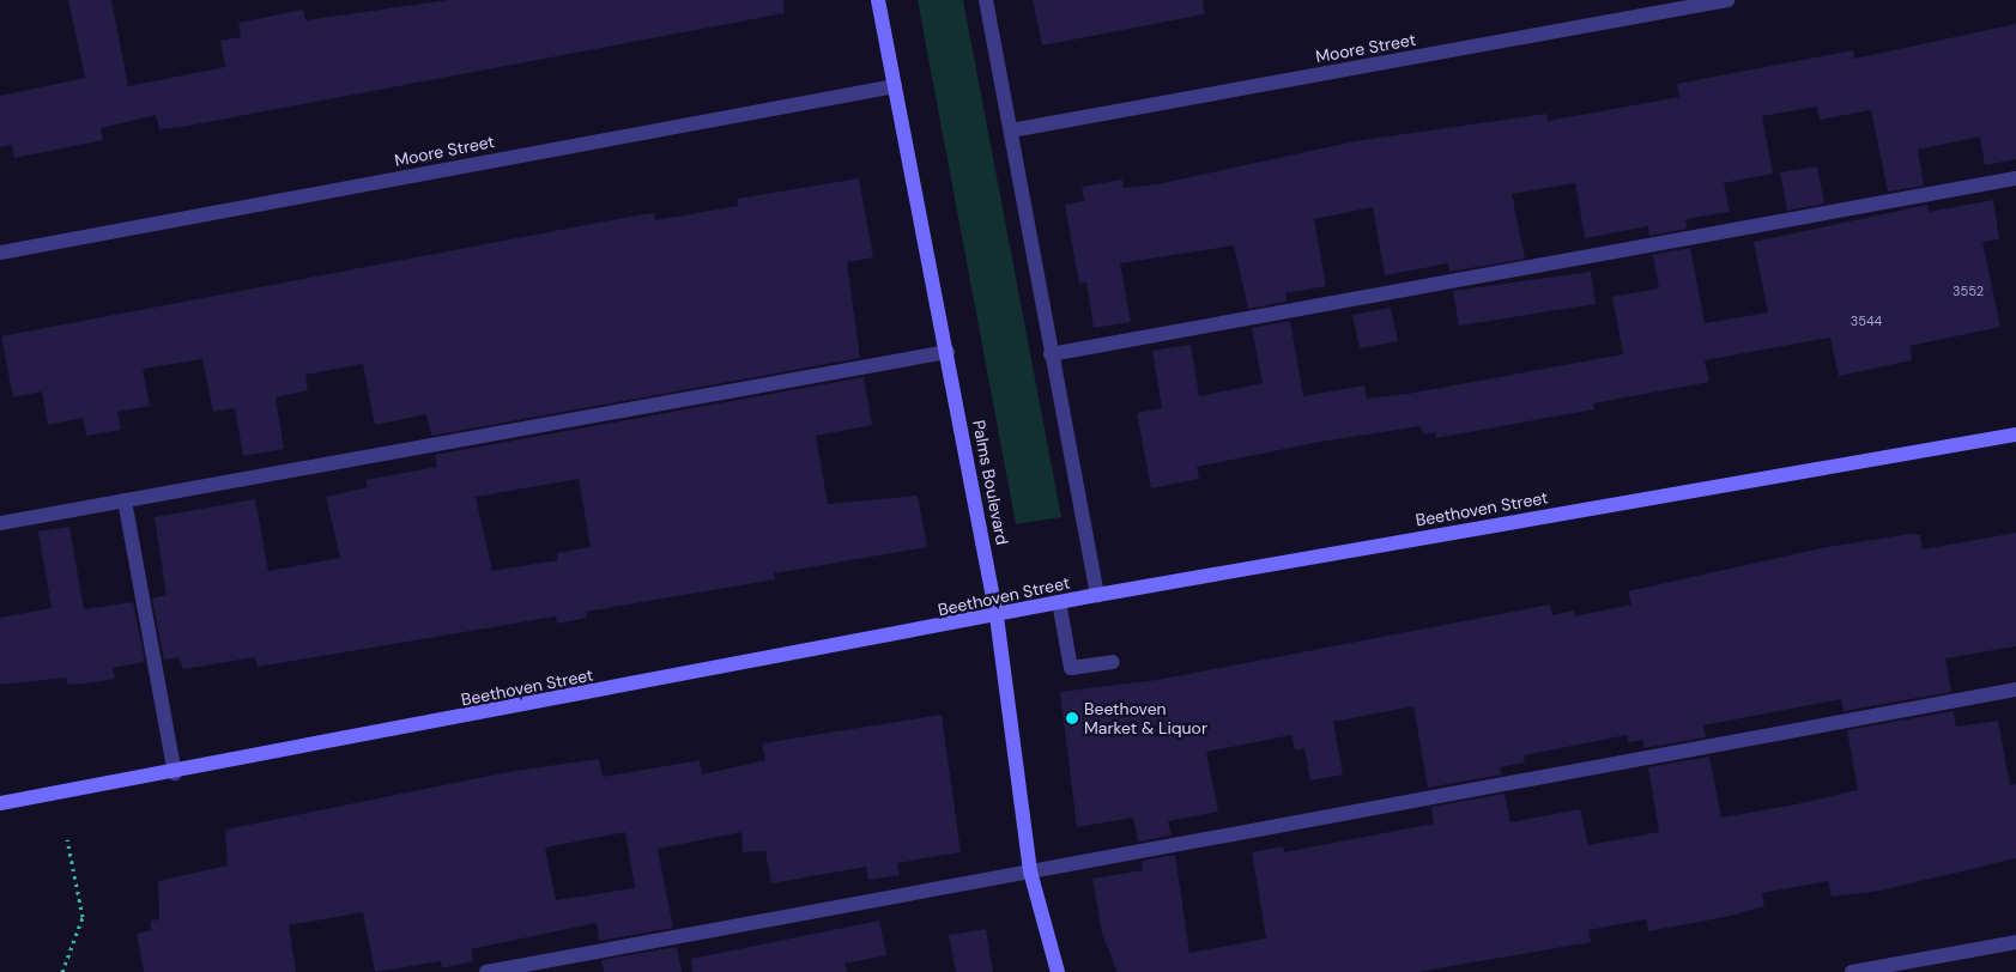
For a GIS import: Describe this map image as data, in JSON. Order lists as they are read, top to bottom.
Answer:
{
  "streets": {
    "street": ["Moore Street", "Palms Boulevard", "Beethoven Street"]
  },
  "crossings": [
    ["Moore Street", "Palms Boulevard"],
    ["Palms Boulevard", "Beethoven Street"]
  ],
  "places": ["Beethoven Market & Liquor"],
  "house_numbers": ["3552", "3544"]
}
